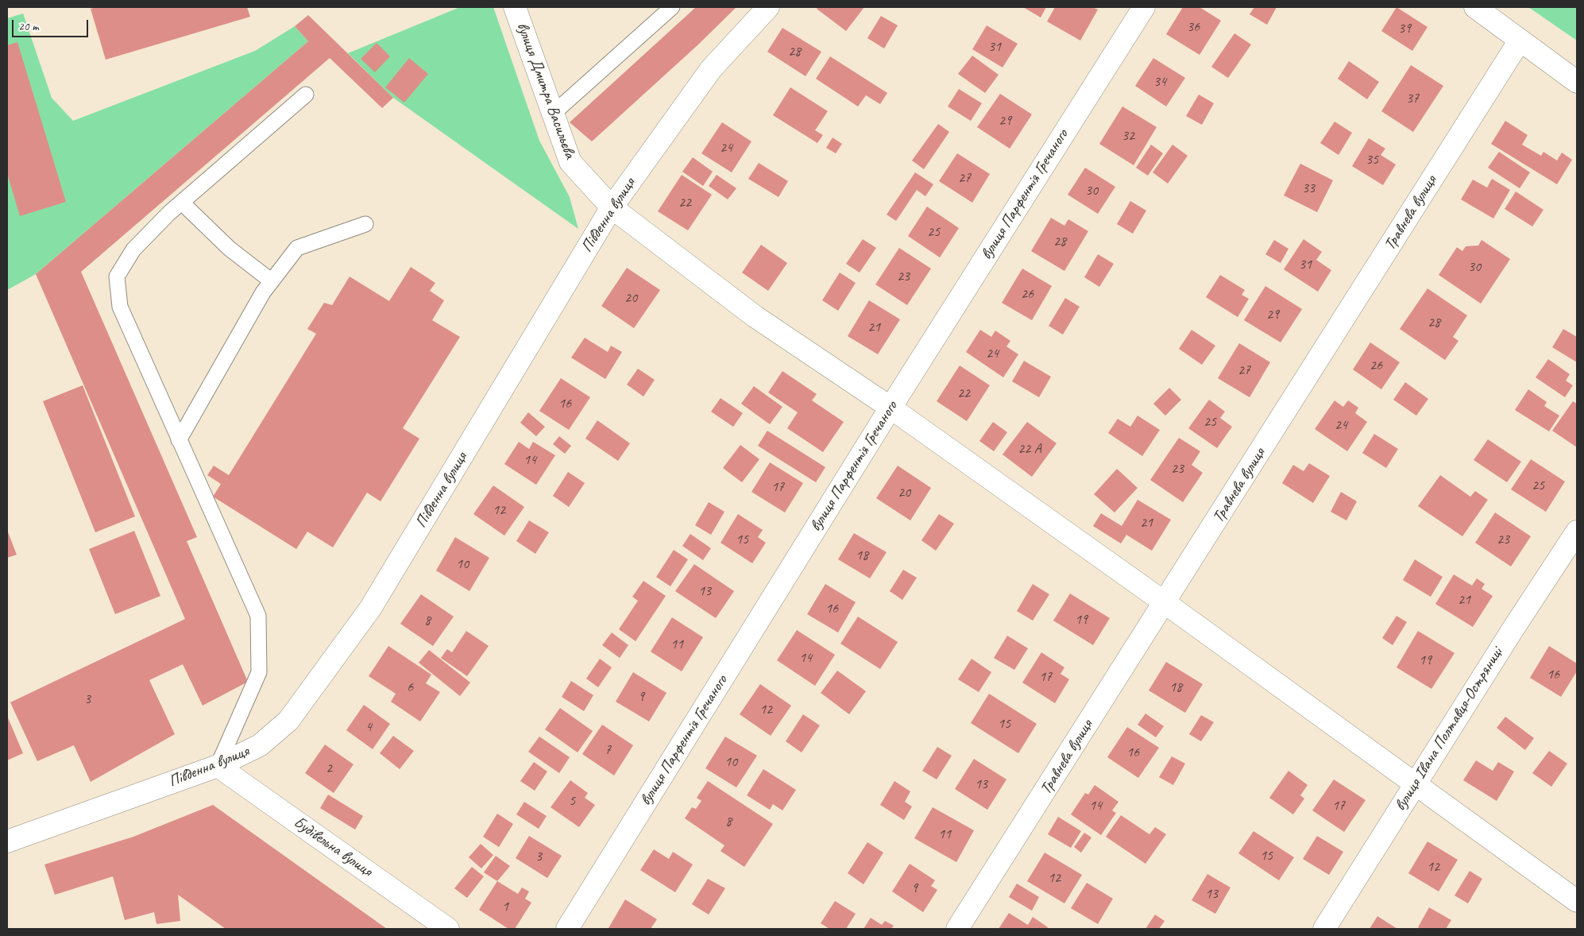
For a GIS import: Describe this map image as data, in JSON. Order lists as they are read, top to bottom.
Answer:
{
  "streets": {
    "street": [
      "вулиця Дмитра Васильєва",
      "вулиця Парфентія Гречаного",
      "Травнева вулиця",
      "Південна вулиця",
      "вулиця Івана Полтавця-Остряниці",
      "Будівельна вулиця"
    ]
  },
  "crossings": [
    ["вулиця Дмитра Васильєва", "вулиця Парфентія Гречаного"],
    ["вулиця Дмитра Васильєва", "Травнева вулиця"],
    ["вулиця Дмитра Васильєва", "Південна вулиця"],
    ["вулиця Дмитра Васильєва", "вулиця Івана Полтавця-Остряниці"],
    ["Південна вулиця", "Будівельна вулиця"]
  ],
  "house_numbers": [
    "36",
    "39",
    "31",
    "28",
    "34",
    "37",
    "29",
    "32",
    "24",
    "35",
    "27",
    "33",
    "30",
    "22",
    "25",
    "28",
    "31",
    "30",
    "23",
    "26",
    "20",
    "29",
    "28",
    "21",
    "24",
    "26",
    "27",
    "22",
    "16",
    "25",
    "24",
    "22 А",
    "14",
    "23",
    "25",
    "17",
    "20",
    "12",
    "21",
    "15",
    "23",
    "18",
    "10",
    "13",
    "21",
    "16",
    "19",
    "8",
    "11",
    "14",
    "19",
    "16",
    "17",
    "6",
    "18",
    "9",
    "3",
    "12",
    "15",
    "4",
    "7",
    "16",
    "10",
    "2",
    "13",
    "5",
    "14",
    "17",
    "8",
    "11",
    "15",
    "3",
    "12",
    "12",
    "9",
    "13",
    "1"
  ],
  "scale_bar": "20 m"
}
